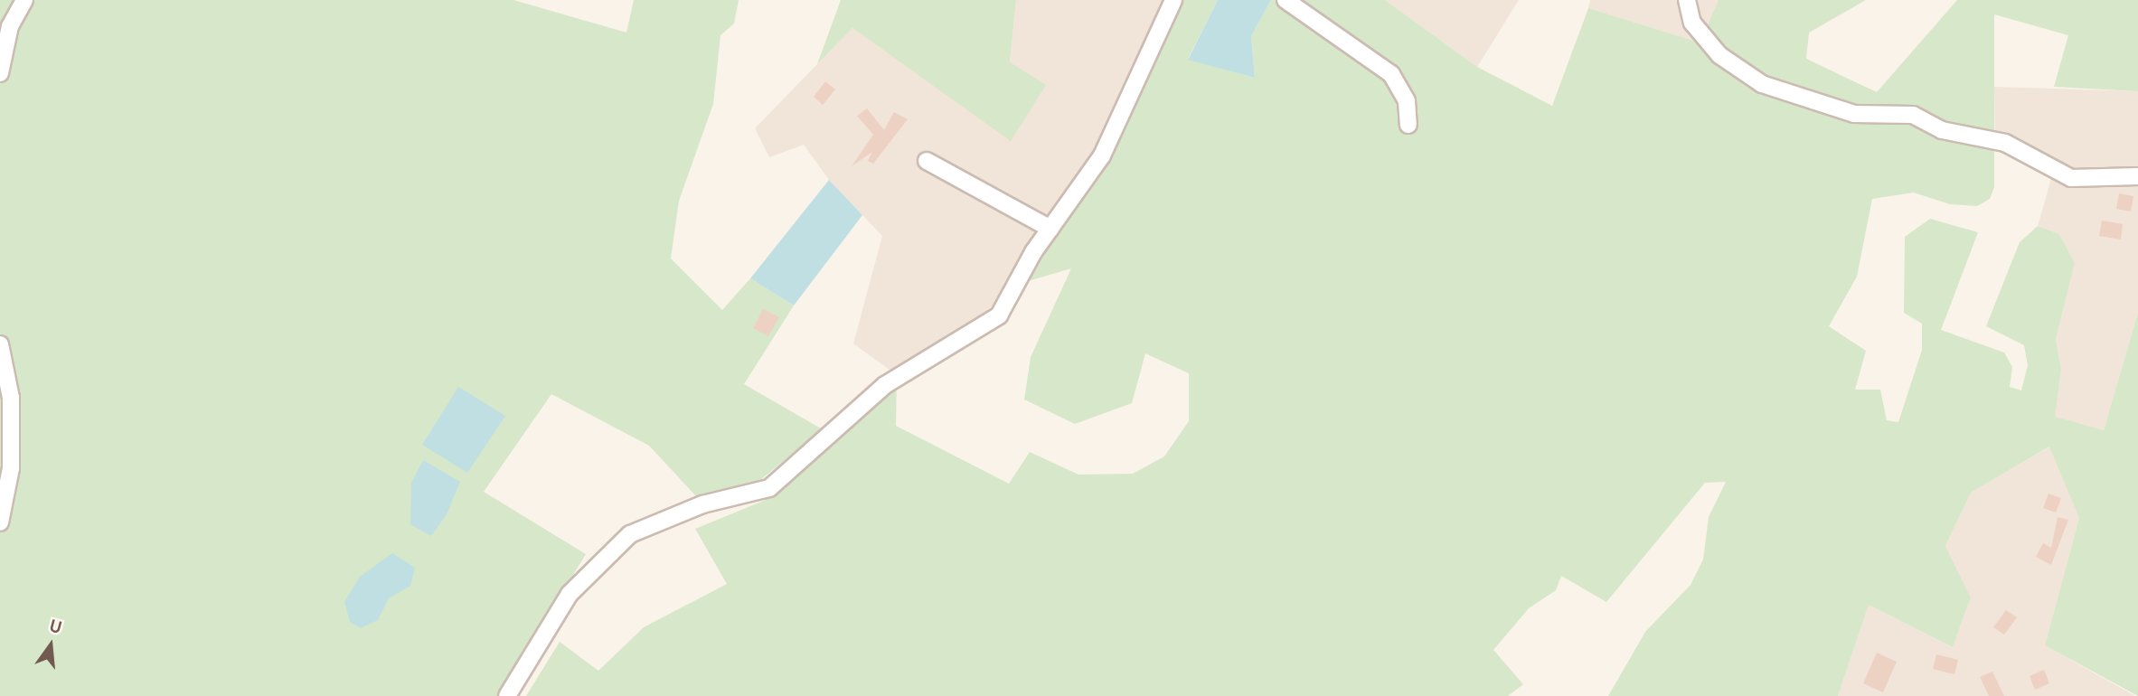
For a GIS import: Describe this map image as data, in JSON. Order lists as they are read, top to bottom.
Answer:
{
  "north": "top"
}
